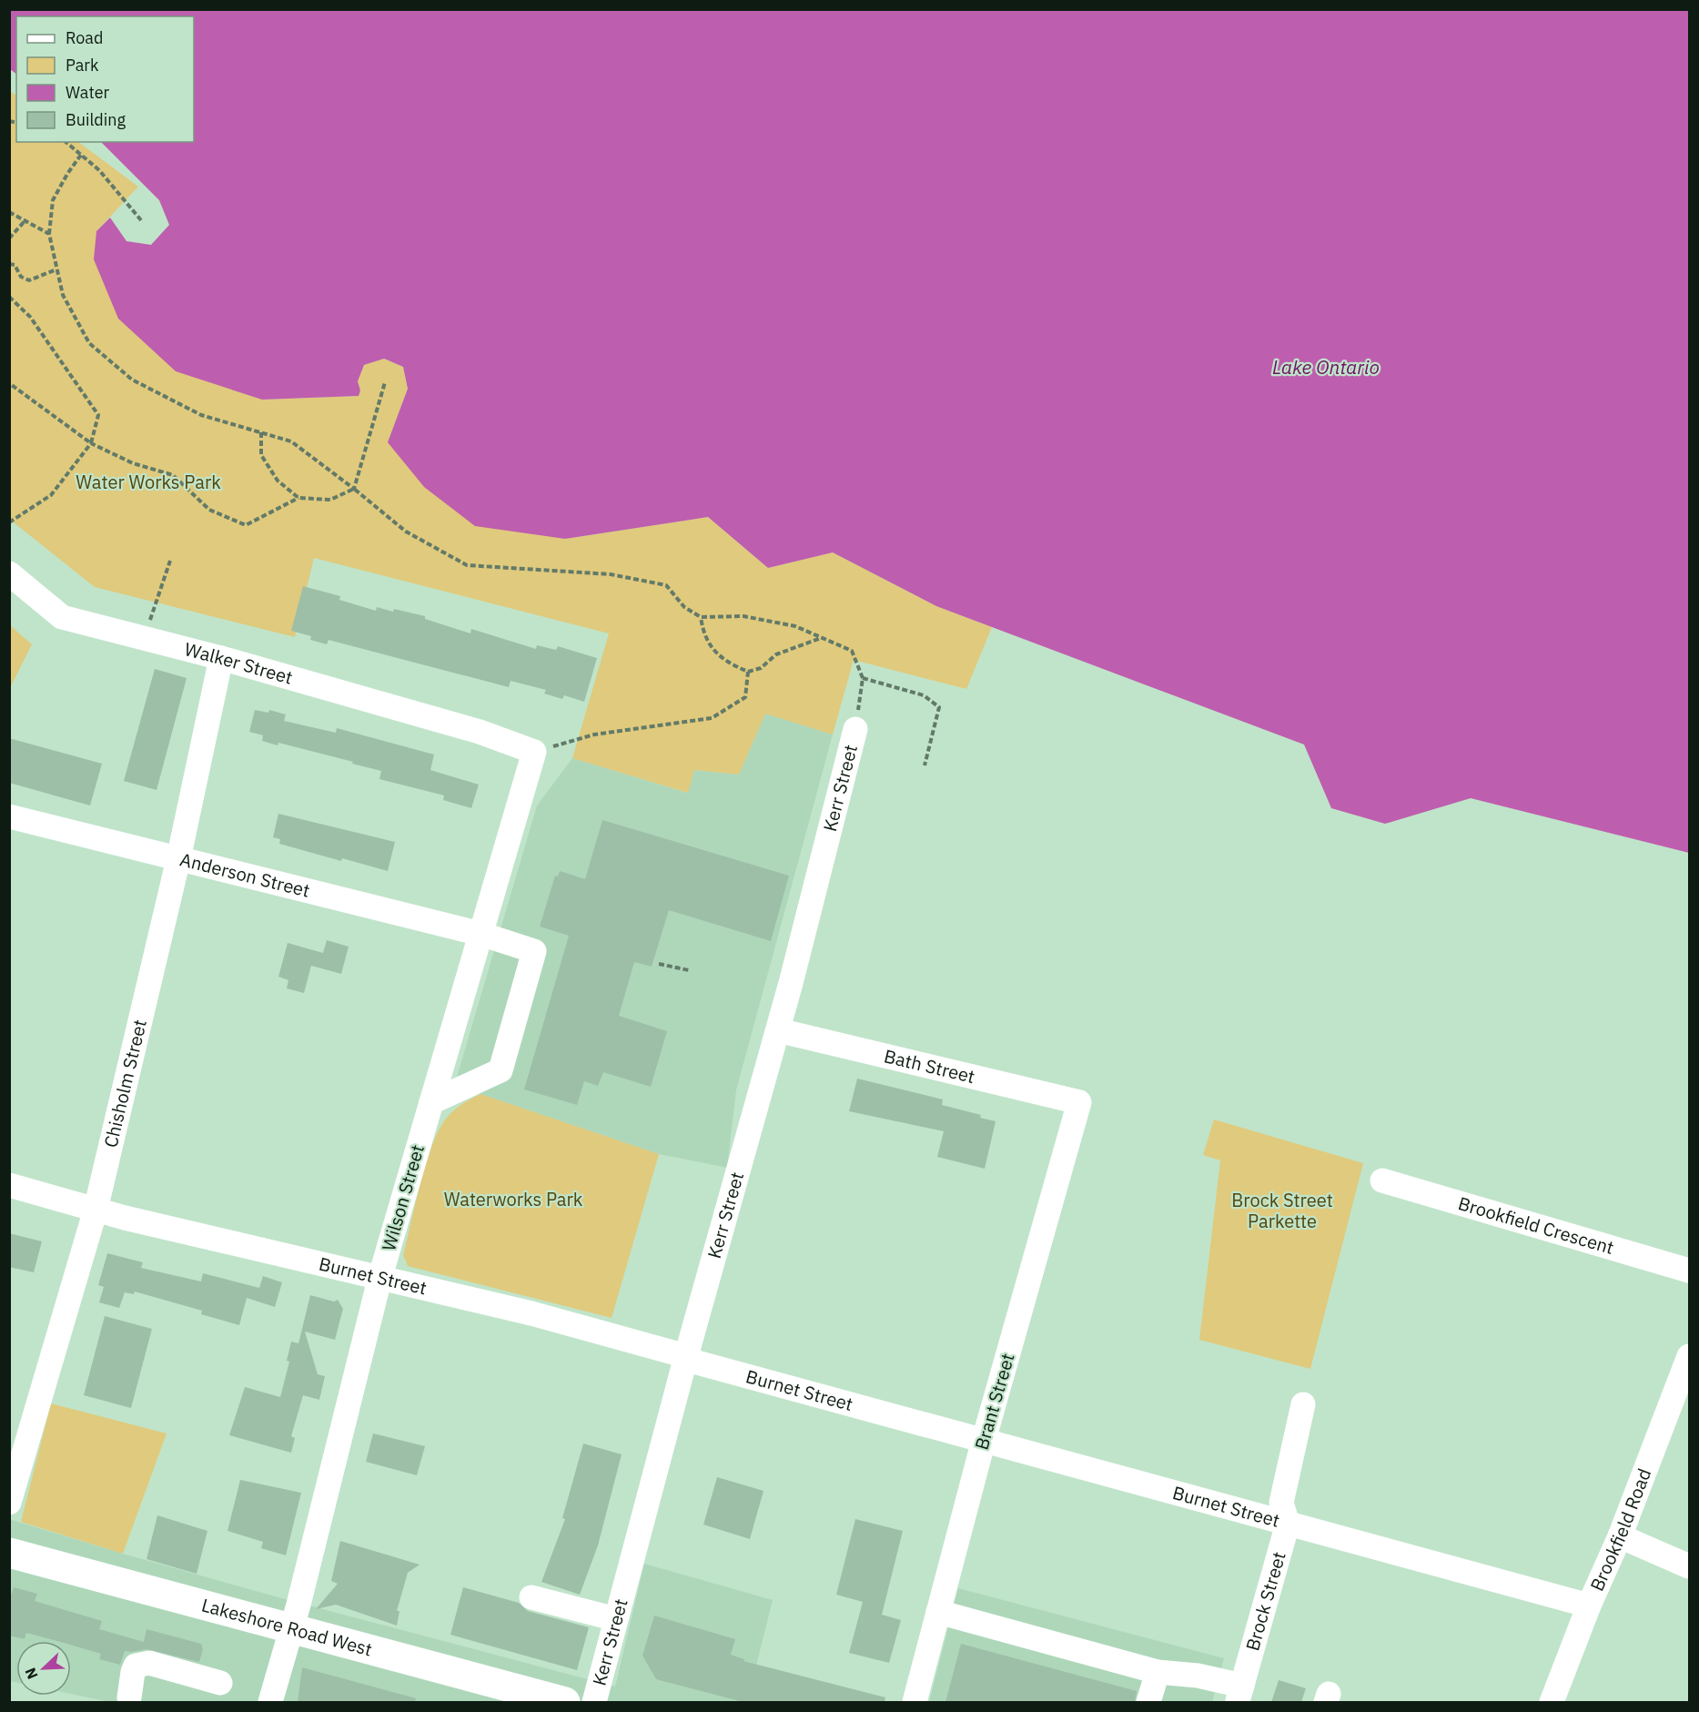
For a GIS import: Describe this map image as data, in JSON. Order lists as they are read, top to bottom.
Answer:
{
  "streets": {
    "main road": ["Lakeshore Road West"],
    "street": [
      "Walker Street",
      "Kerr Street",
      "Anderson Street",
      "Bath Street",
      "Chisholm Street",
      "Wilson Street",
      "Brookfield Crescent",
      "Burnet Street",
      "Brant Street",
      "Brookfield Road",
      "Brock Street"
    ]
  },
  "crossings": [
    ["Walker Street", "Chisholm Street"],
    ["Walker Street", "Wilson Street"],
    ["Kerr Street", "Bath Street"],
    ["Kerr Street", "Burnet Street"],
    ["Anderson Street", "Chisholm Street"],
    ["Anderson Street", "Wilson Street"],
    ["Bath Street", "Brant Street"],
    ["Chisholm Street", "Burnet Street"],
    ["Wilson Street", "Burnet Street"],
    ["Wilson Street", "Lakeshore Road West"],
    ["Burnet Street", "Brant Street"],
    ["Burnet Street", "Brookfield Road"],
    ["Burnet Street", "Brock Street"]
  ],
  "water": ["Lake Ontario"],
  "parks": ["Water Works Park", "Waterworks Park", "Brock Street Parkette"],
  "legend": [
    "Road",
    "Park",
    "Water",
    "Building"
  ],
  "north": "bottom left"
}
